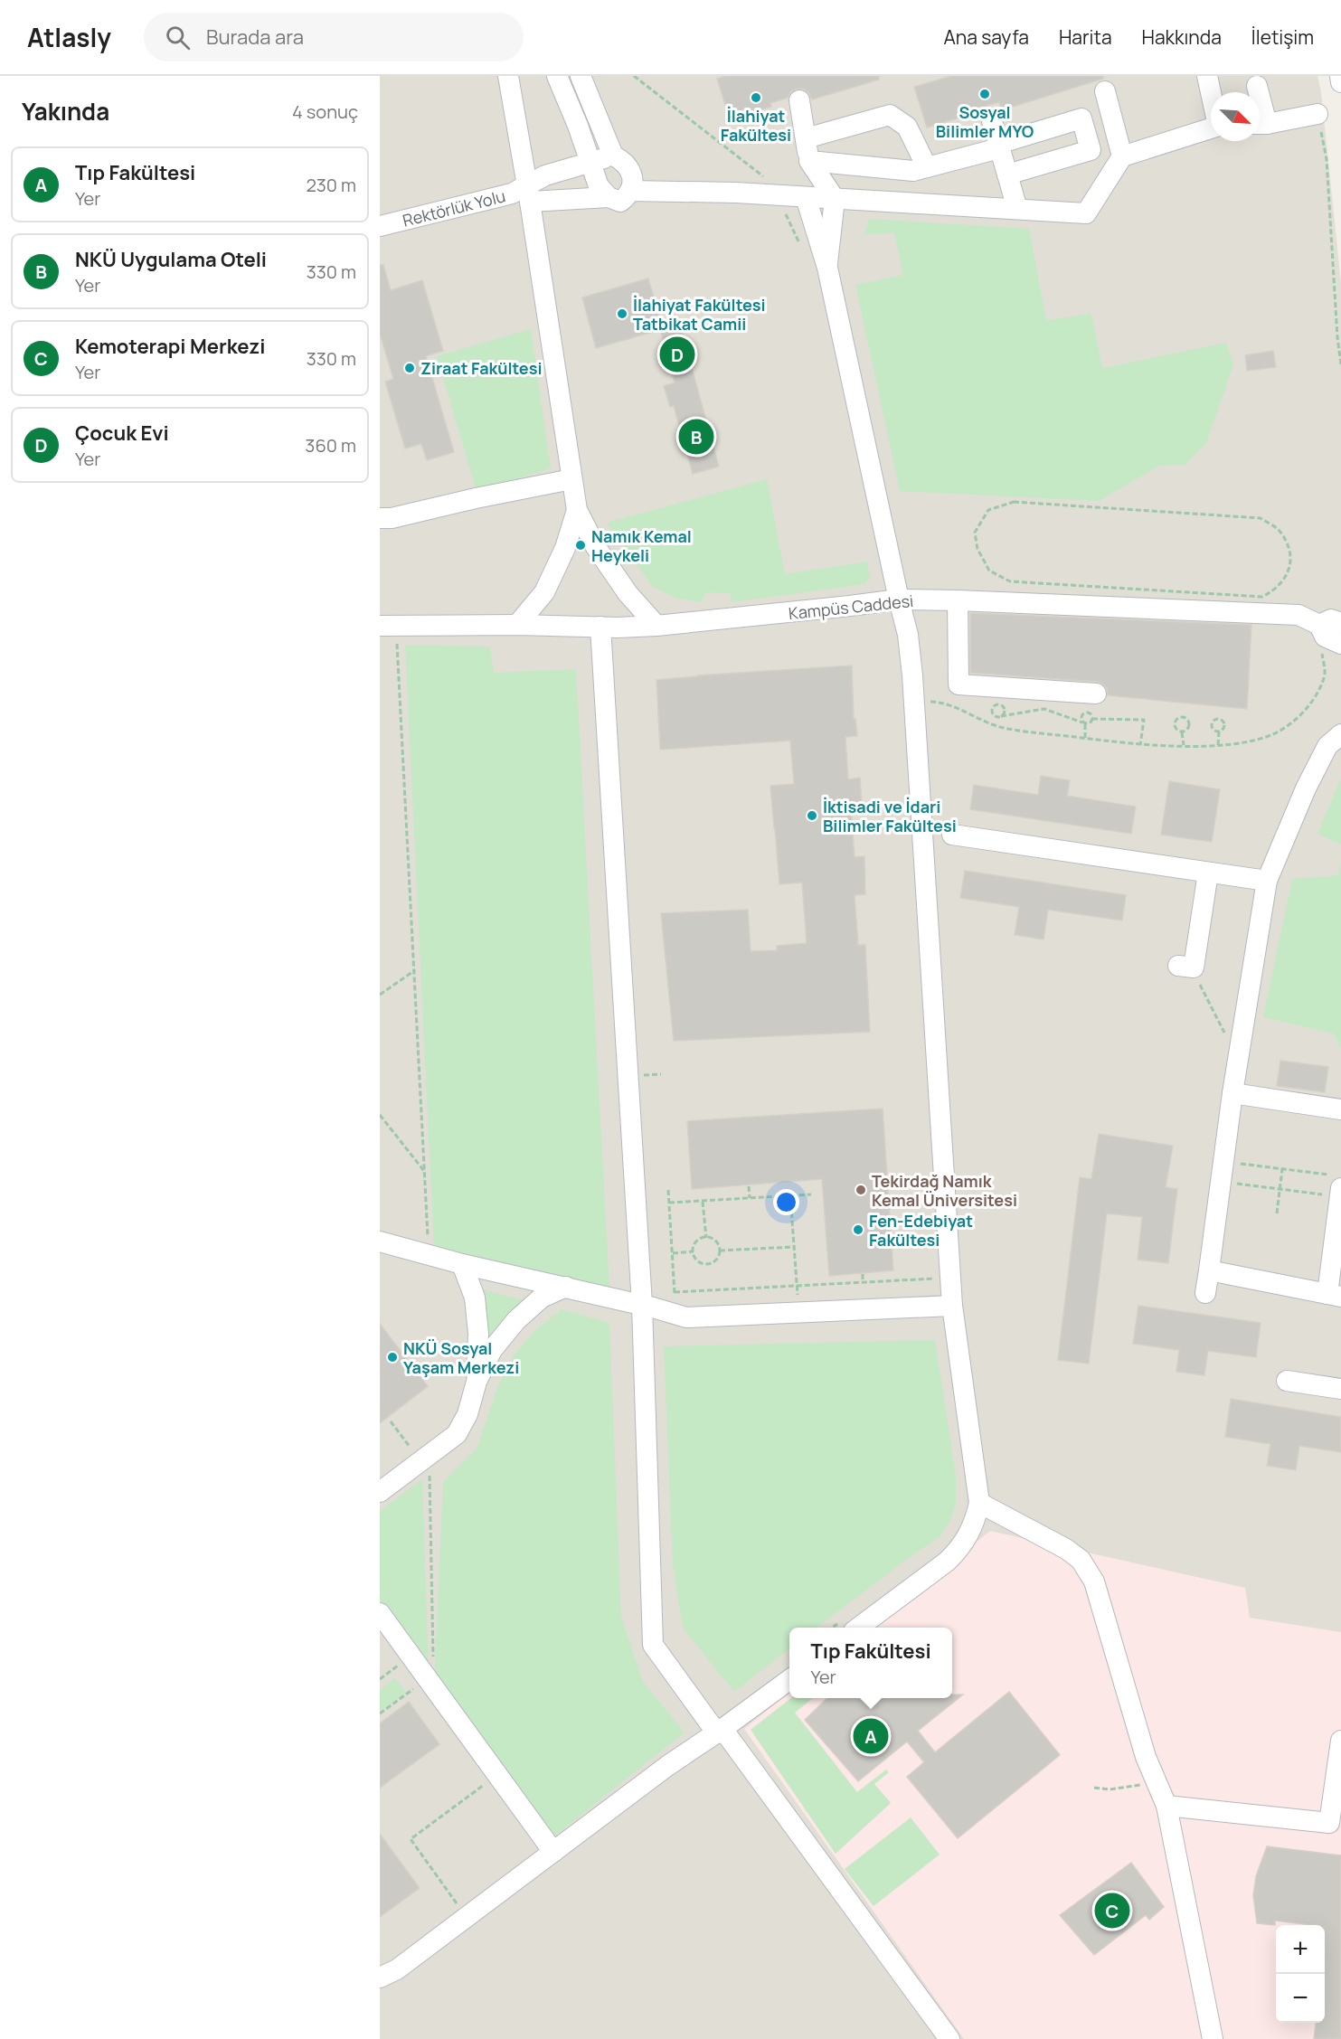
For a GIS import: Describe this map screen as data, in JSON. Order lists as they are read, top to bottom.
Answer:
{
  "streets": {
    "street": ["Rektörlük Yolu", "Kampüs Caddesi"]
  },
  "places": [
    "Sosyal Bilimler MYO",
    "İlahiyat Fakültesi",
    "İlahiyat Fakültesi Tatbikat Camii",
    "Ziraat Fakültesi",
    "Namık Kemal Heykeli",
    "İktisadi ve İdari Bilimler Fakültesi",
    "Tekirdağ Namık Kemal Üniversitesi",
    "Fen-Edebiyat Fakültesi",
    "NKÜ Sosyal Yaşam Merkezi"
  ],
  "north": "bottom right",
  "page": {
    "header": "Atlasly",
    "search": "Burada ara",
    "nav": [
      "Ana sayfa",
      "Harita",
      "Hakkında",
      "İletişim"
    ],
    "heading": ["Yakında", "4 sonuç"],
    "list": [
      {
        "mark": "A",
        "name": "Tıp Fakültesi",
        "note": "Yer",
        "value": "230 m"
      },
      {
        "mark": "B",
        "name": "NKÜ Uygulama Oteli",
        "note": "Yer",
        "value": "330 m"
      },
      {
        "mark": "C",
        "name": "Kemoterapi Merkezi",
        "note": "Yer",
        "value": "330 m"
      },
      {
        "mark": "D",
        "name": "Çocuk Evi",
        "note": "Yer",
        "value": "360 m"
      }
    ],
    "pins": [
      "D",
      "B",
      "A",
      "C"
    ],
    "popup": ["Tıp Fakültesi", "Yer"],
    "map_buttons": ["+", "−"]
  }
}
